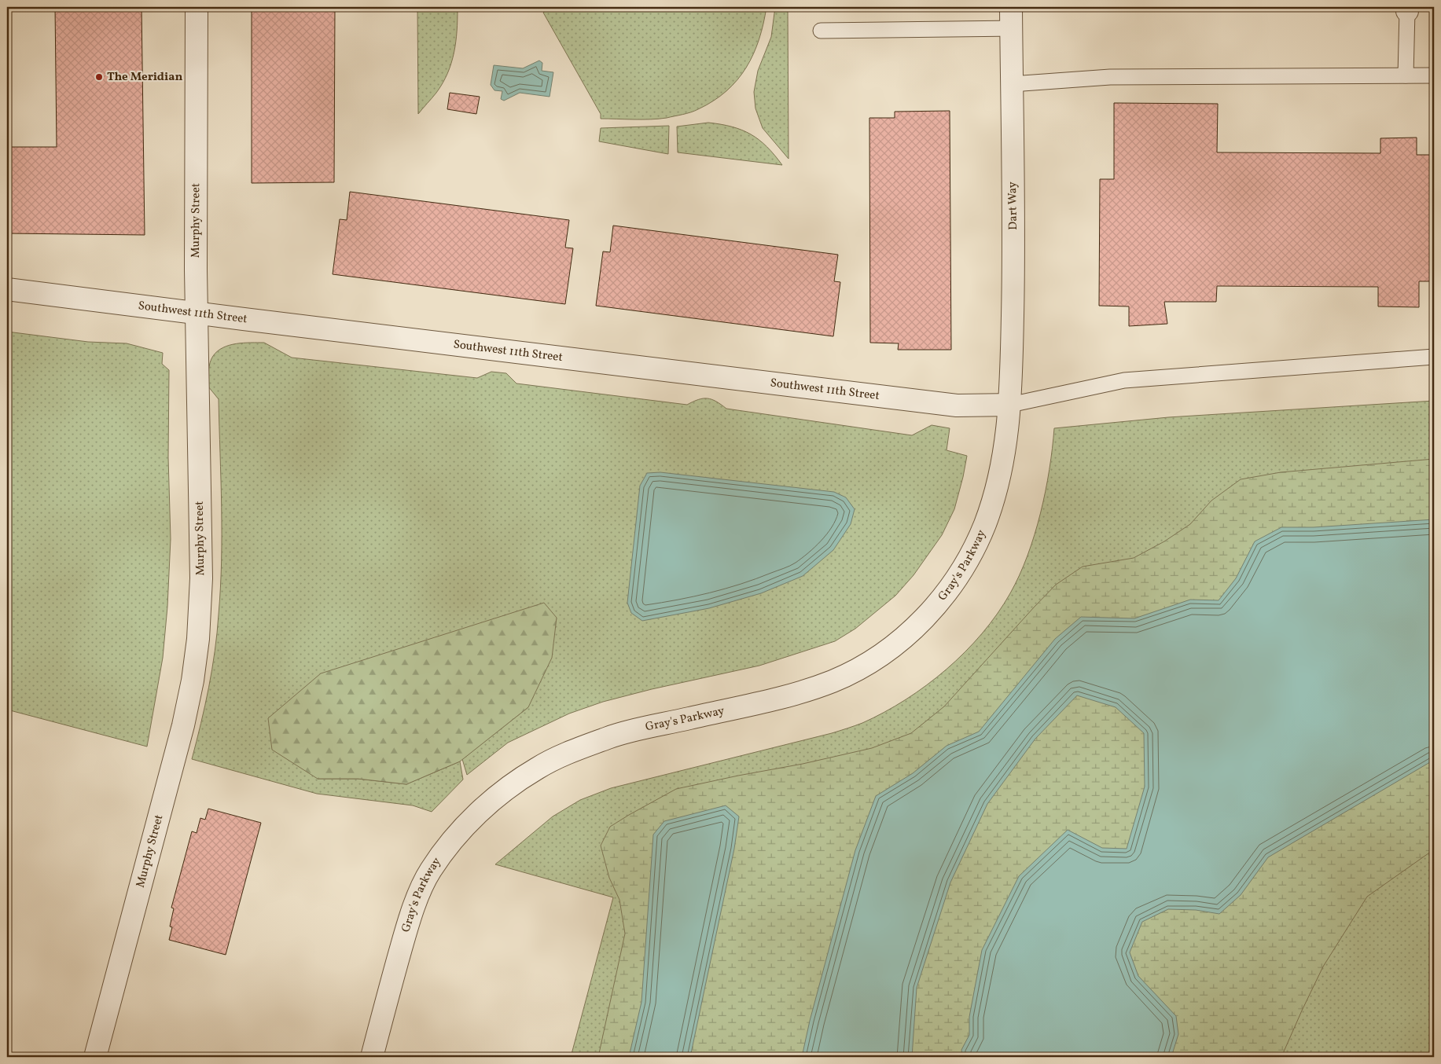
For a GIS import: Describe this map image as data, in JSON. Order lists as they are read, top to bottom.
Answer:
{
  "streets": {
    "street": [
      "Dart Way",
      "Murphy Street",
      "Southwest 11th Street",
      "Gray's Parkway"
    ]
  },
  "crossings": [
    ["Dart Way", "Southwest 11th Street"],
    ["Dart Way", "Gray's Parkway"],
    ["Murphy Street", "Southwest 11th Street"],
    ["Southwest 11th Street", "Gray's Parkway"]
  ],
  "places": ["The Meridian"]
}
